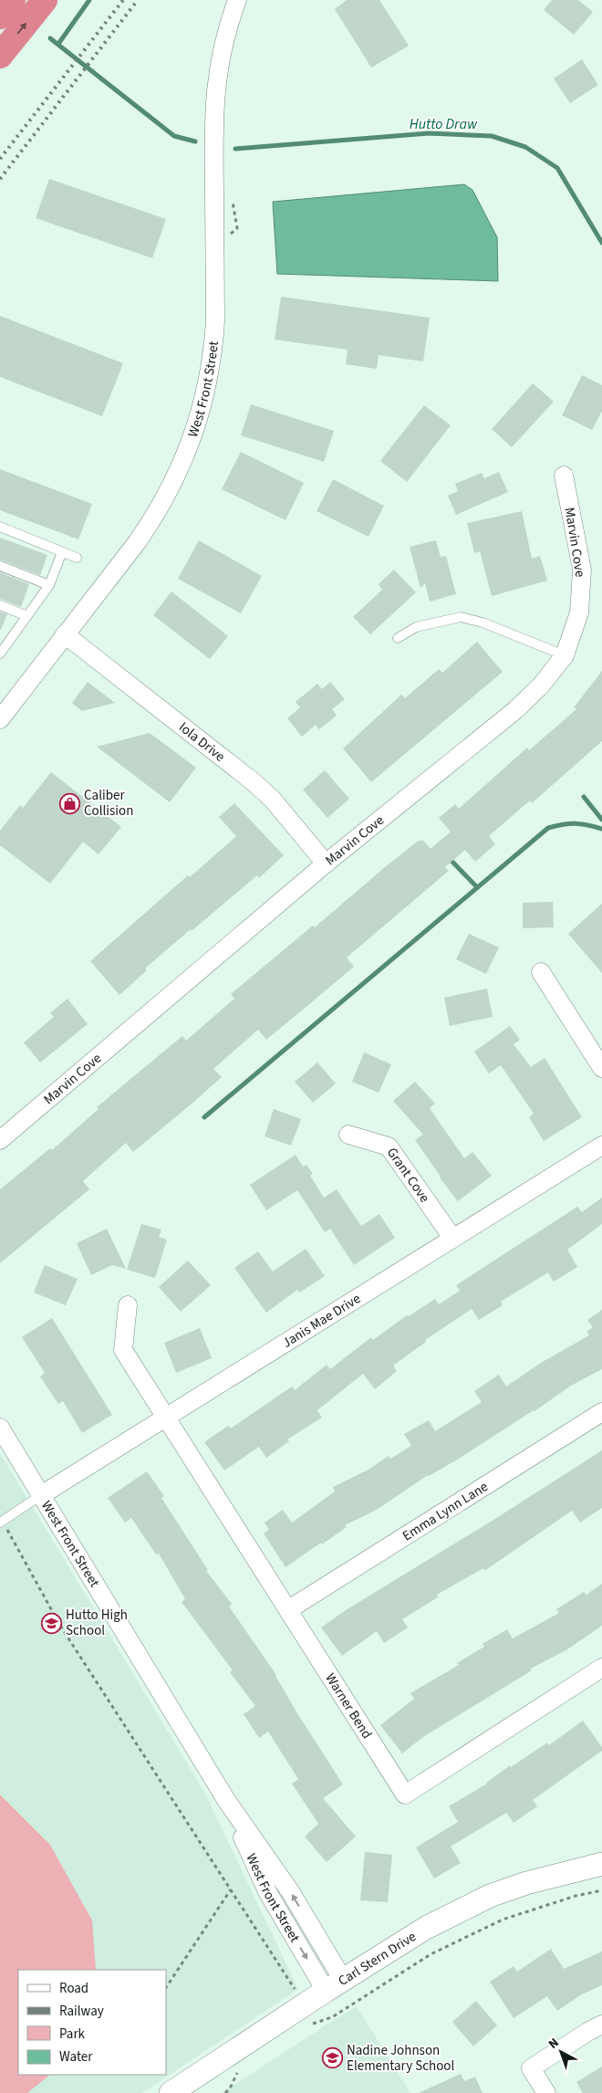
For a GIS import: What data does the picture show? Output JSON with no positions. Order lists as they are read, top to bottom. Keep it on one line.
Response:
{"streets":{"street":["West Front Street","Marvin Cove","Iola Drive","Grant Cove","Janis Mae Drive","Emma Lynn Lane","Warner Bend","Carl Stern Drive"]},"crossings":[["West Front Street","Iola Drive"],["West Front Street","Janis Mae Drive"],["West Front Street","Carl Stern Drive"],["Marvin Cove","Iola Drive"],["Grant Cove","Janis Mae Drive"],["Janis Mae Drive","Warner Bend"],["Emma Lynn Lane","Warner Bend"]],"water":["Hutto Draw"],"places":{"shop":["Caliber Collision"],"school or university":["Hutto High School","Nadine Johnson Elementary School"]},"legend":["Road","Railway","Park","Water"],"north":"top left"}
